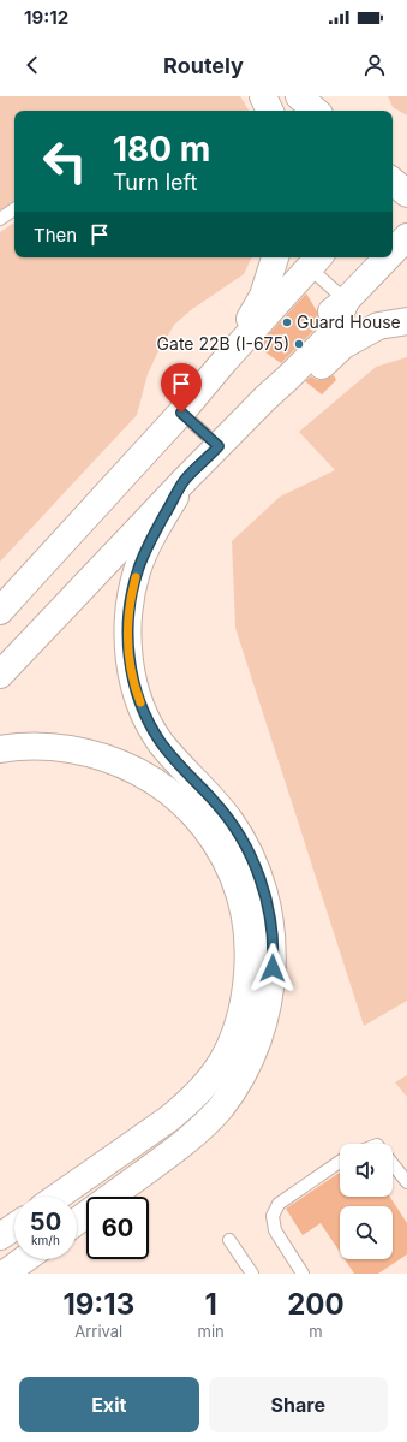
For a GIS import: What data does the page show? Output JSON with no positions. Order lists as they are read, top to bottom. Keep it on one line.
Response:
{"places":["Guard House","Gate 22B (I-675)"],"page":{"status":"19:12","header":"Routely","turn":["180 m","Turn left"],"then":"Then","speed":"50 km/h","limit":"60","eta":["19:13","Arrival","1","min","200","m"],"buttons":["Exit","Share"]}}
